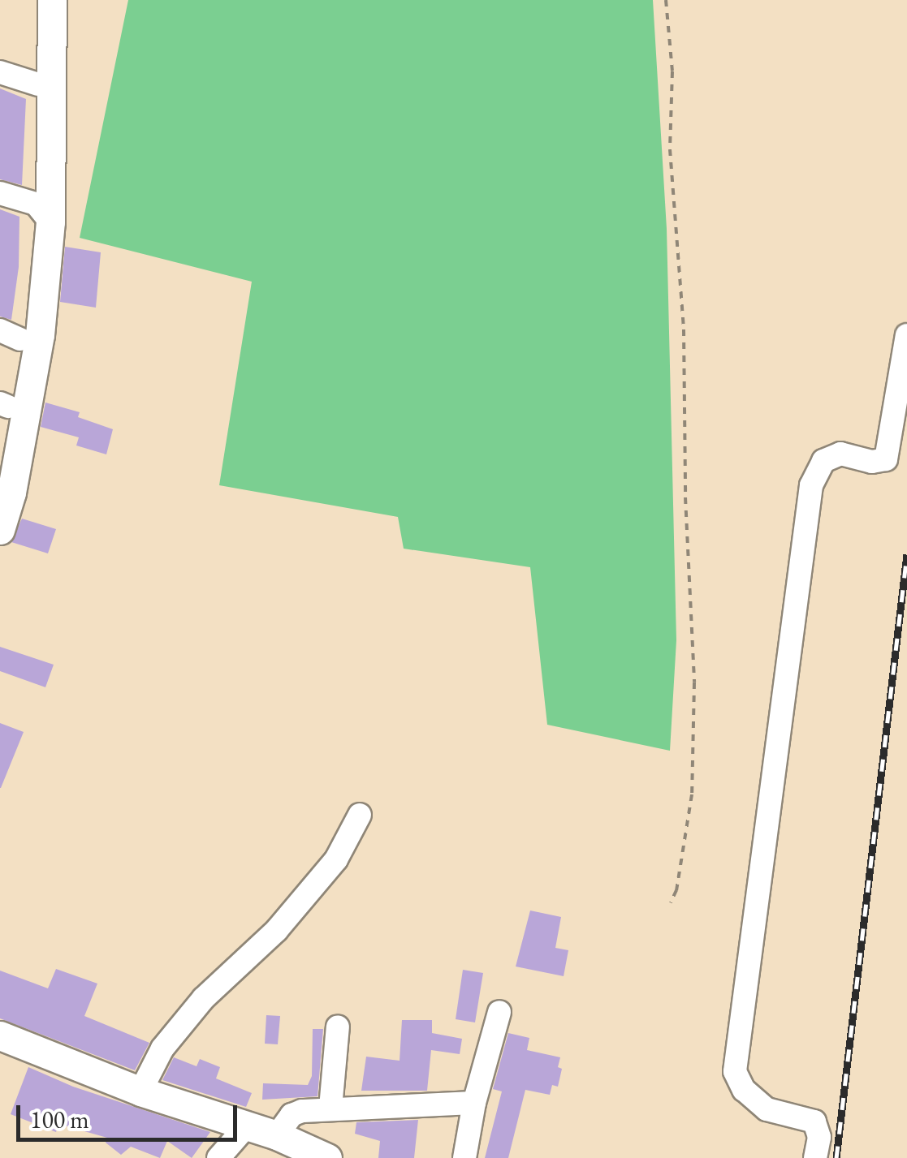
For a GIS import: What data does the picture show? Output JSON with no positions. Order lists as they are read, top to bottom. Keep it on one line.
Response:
{"scale_bar":"100 m"}
